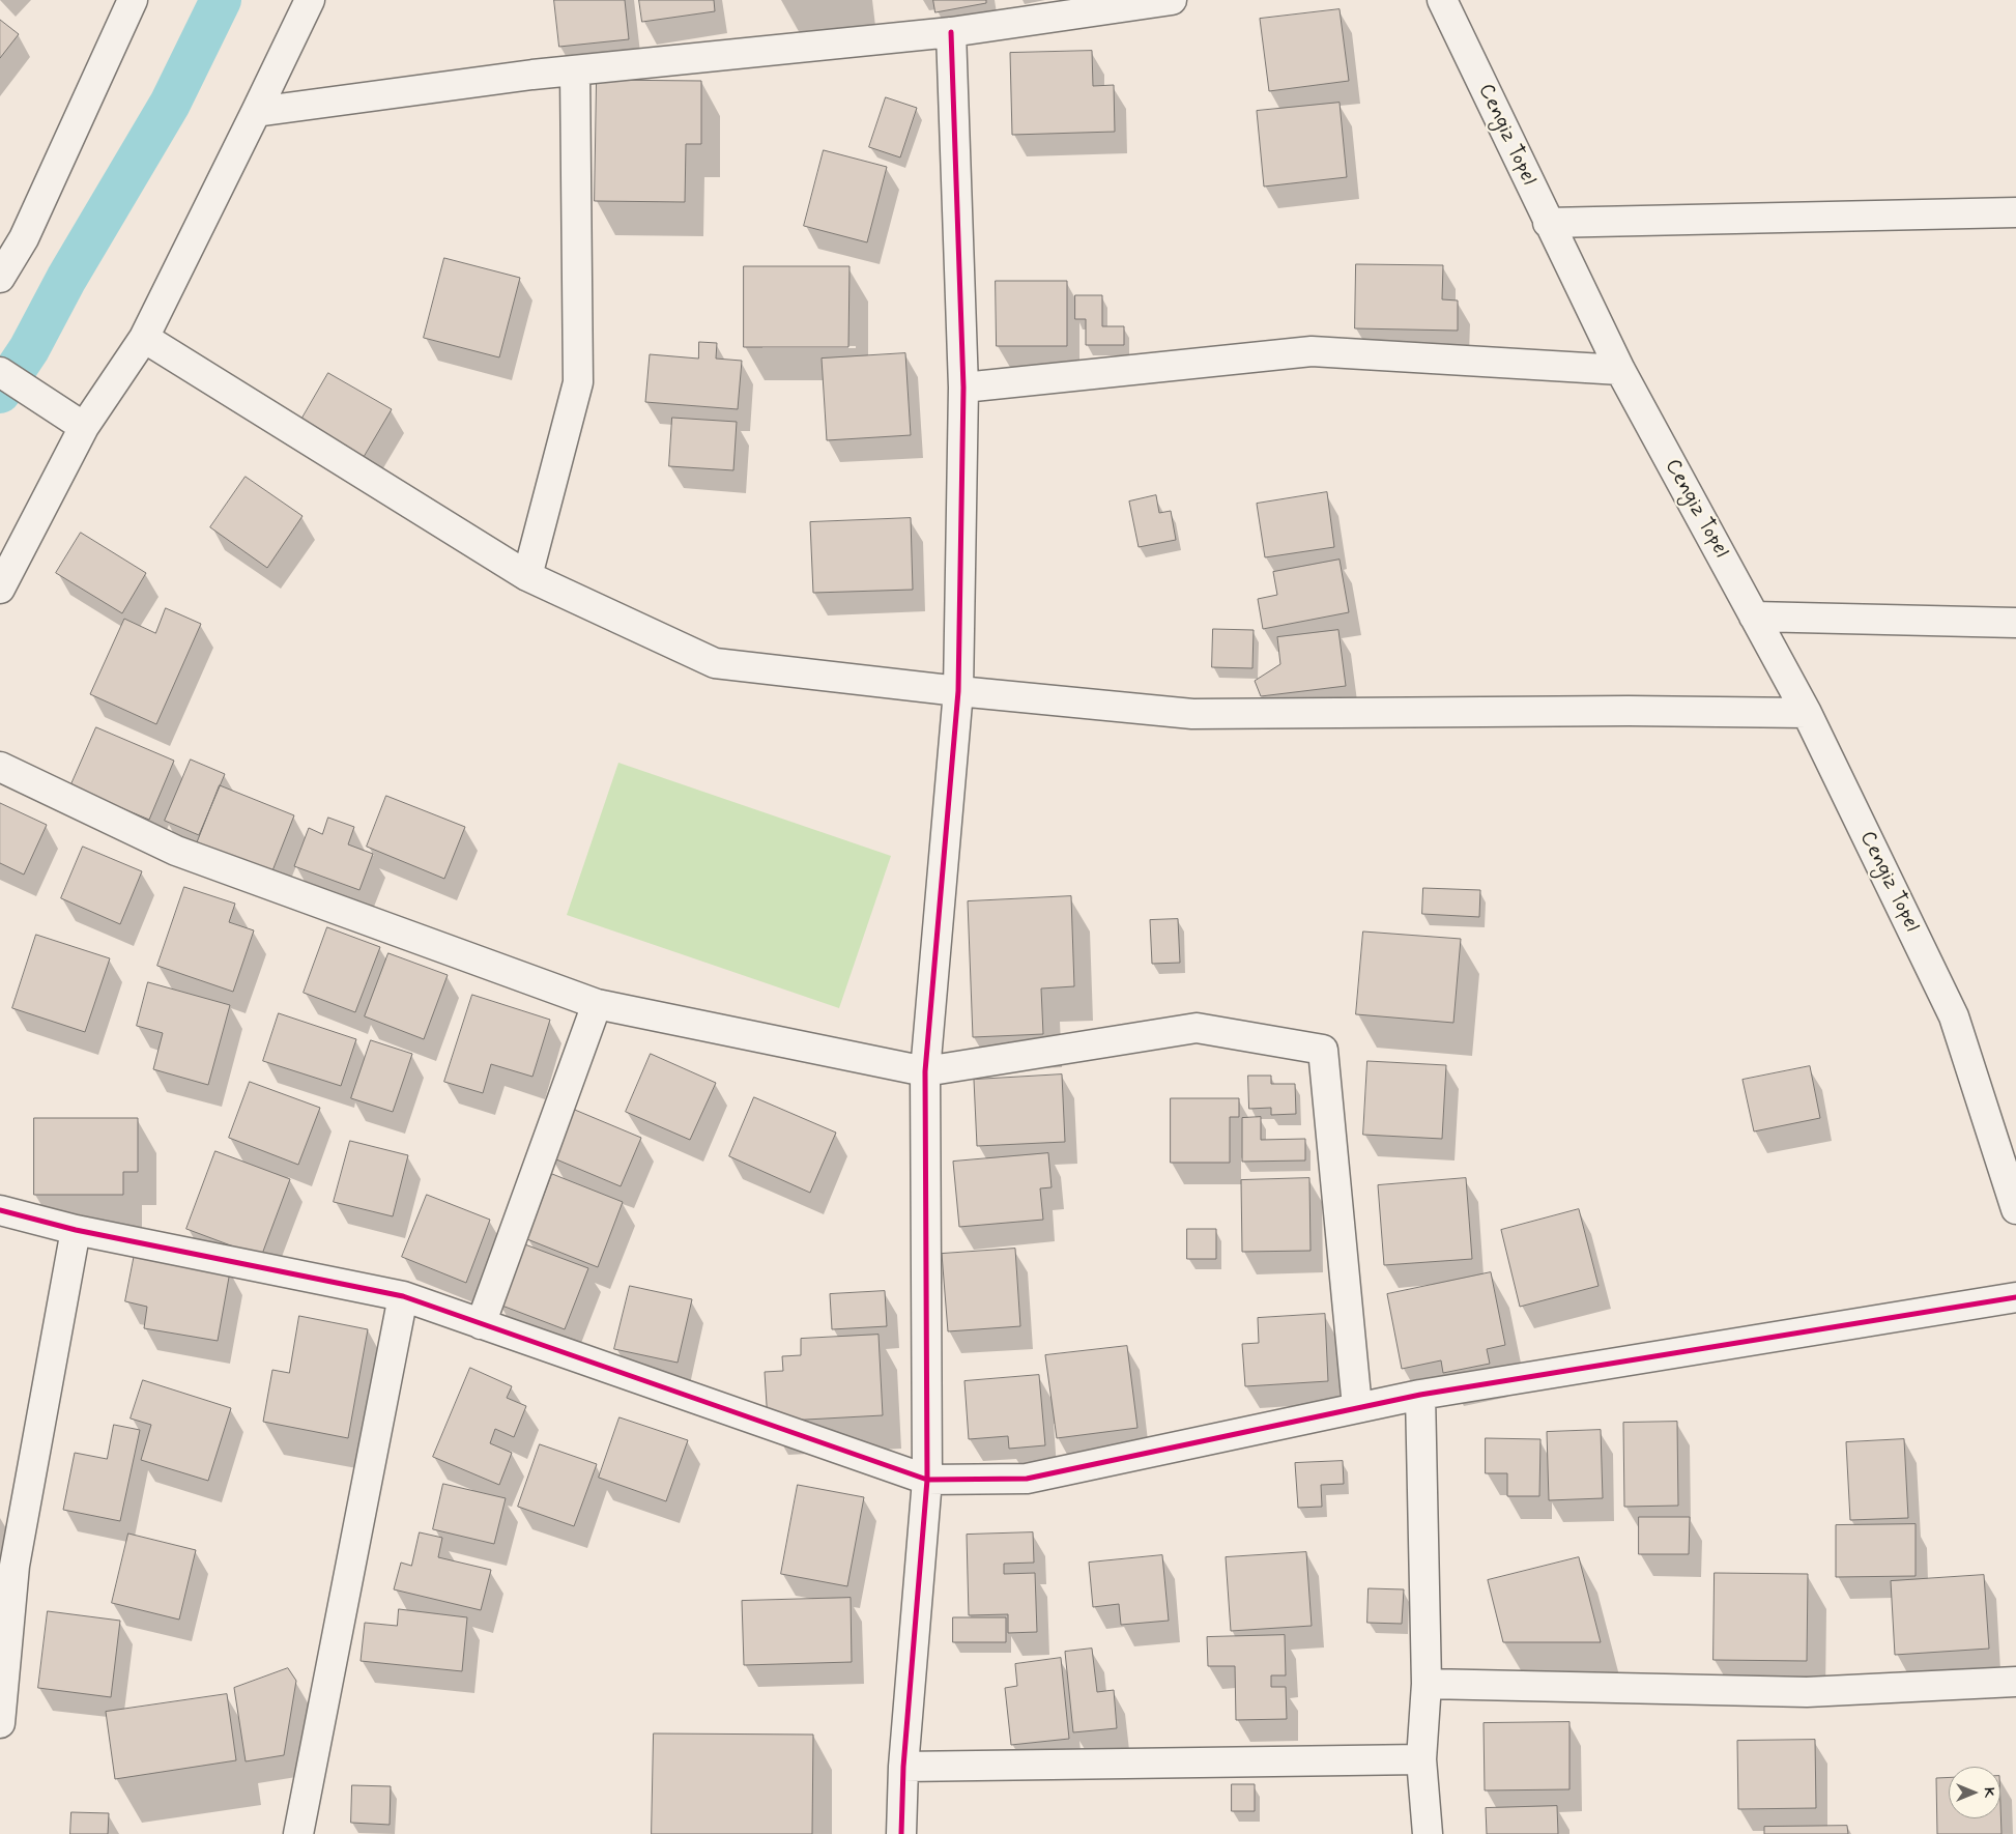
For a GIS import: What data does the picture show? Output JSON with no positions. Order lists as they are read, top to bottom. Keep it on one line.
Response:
{"streets":{"street":["Cengiz Topel"]},"north":"right"}
